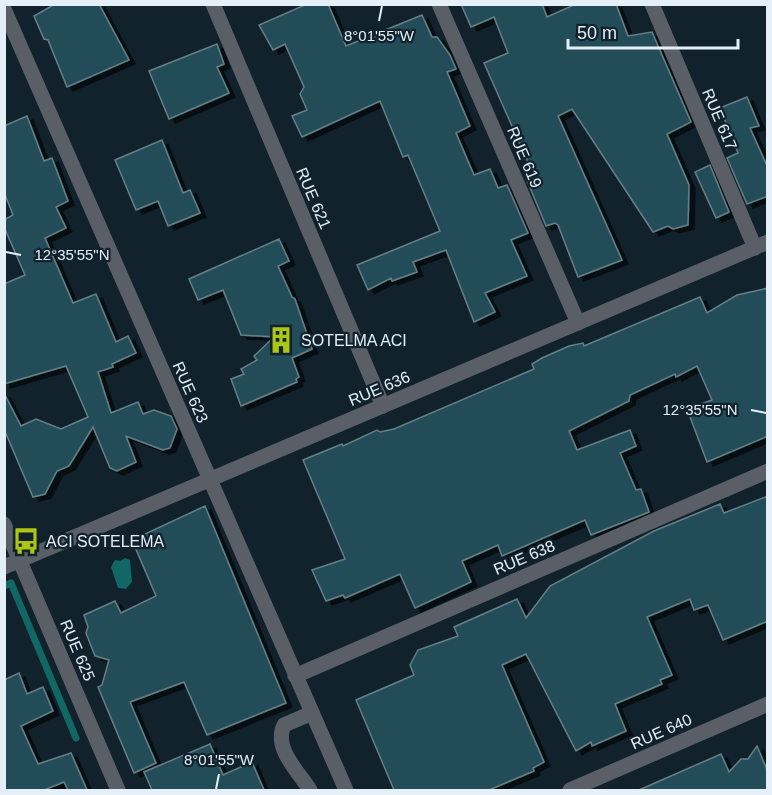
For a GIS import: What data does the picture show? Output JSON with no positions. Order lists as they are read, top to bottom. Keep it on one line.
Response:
{"streets":{"street":["RUE 617","RUE 619","RUE 621","RUE 636","RUE 623","RUE 638","RUE 625","RUE 640"]},"crossings":[["RUE 617","RUE 636"],["RUE 619","RUE 636"],["RUE 621","RUE 636"],["RUE 636","RUE 623"],["RUE 636","RUE 625"],["RUE 623","RUE 638"]],"places":{"building":["SOTELMA ACI"],"bus stop":["ACI SOTELEMA"]},"scale_bar":"50 m","coordinates":["8°01'55\"W","12°35'55\"N"]}
